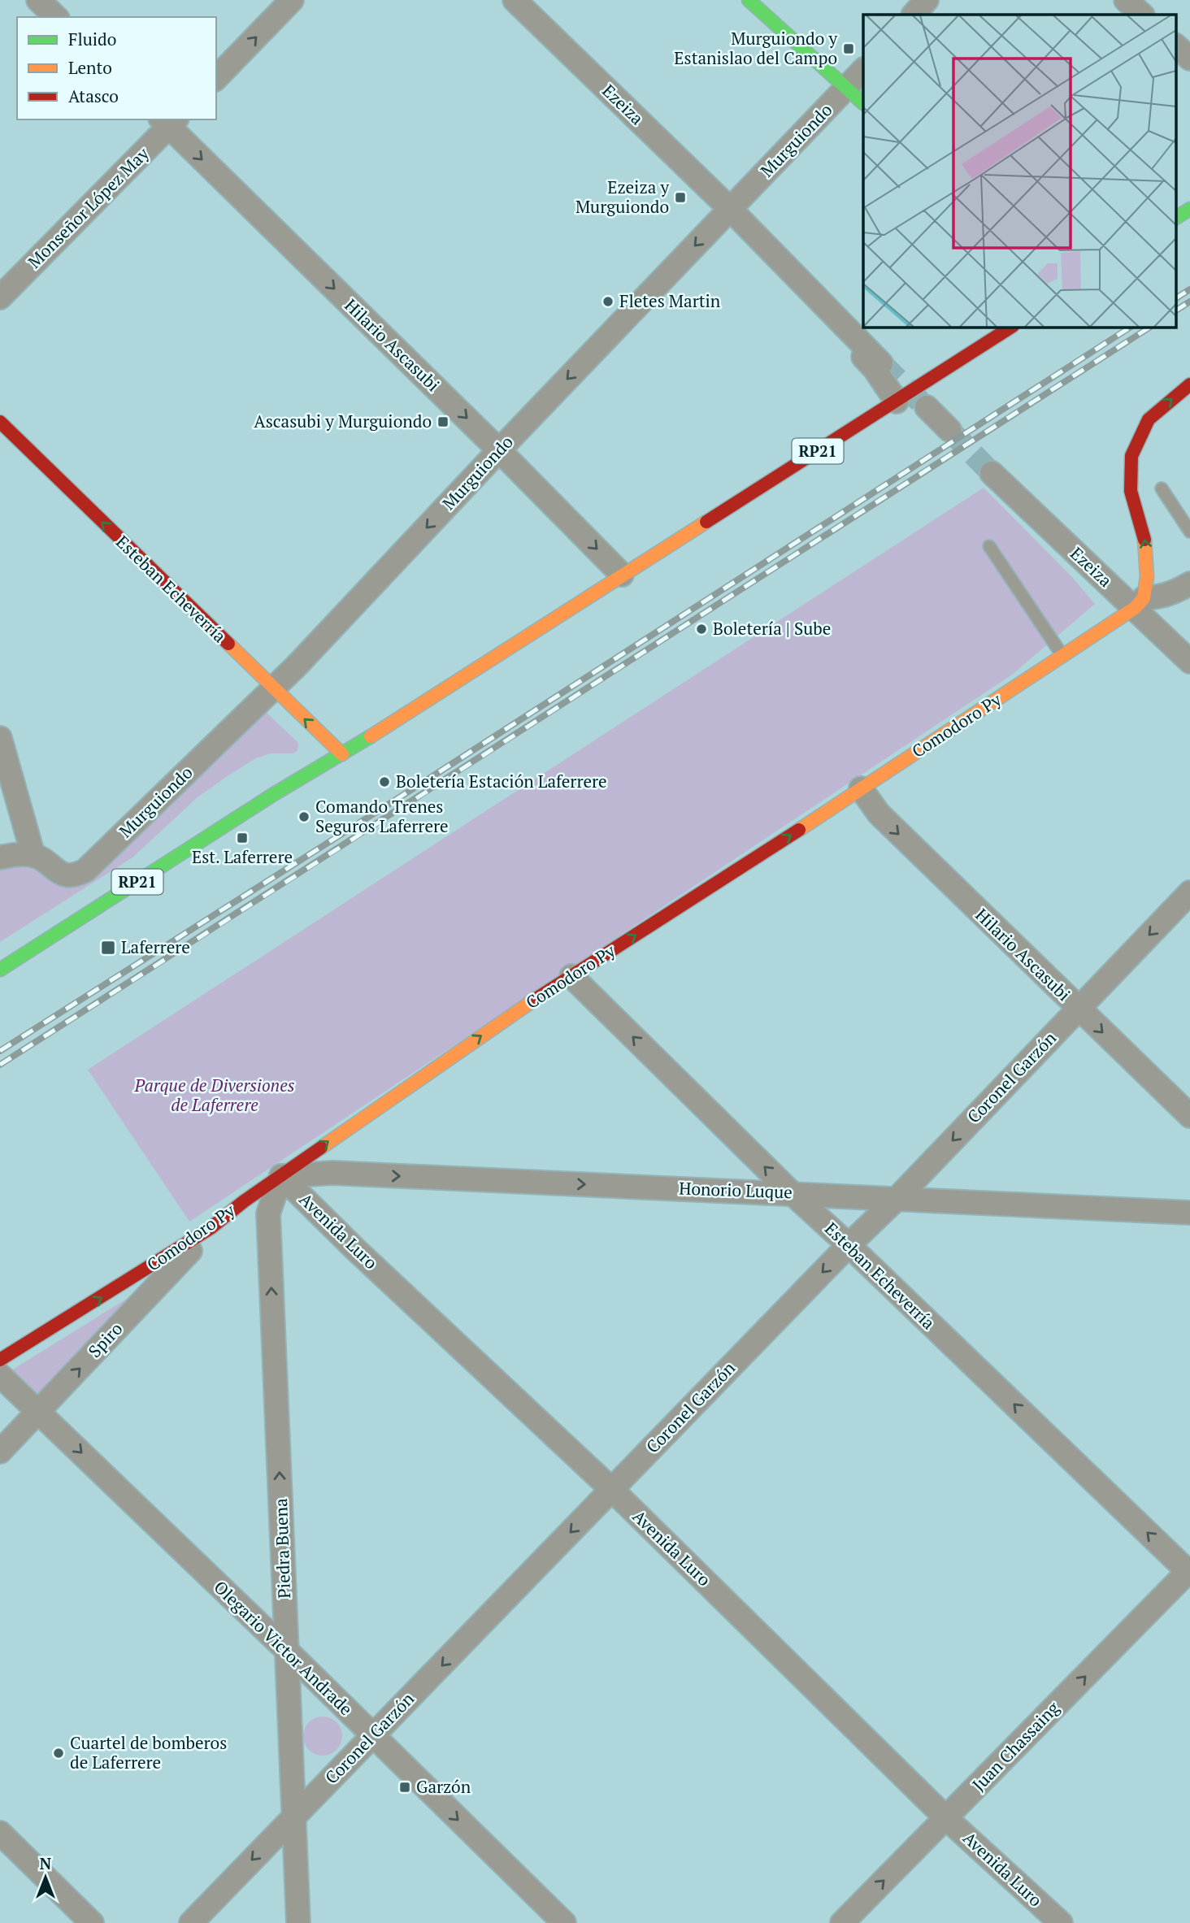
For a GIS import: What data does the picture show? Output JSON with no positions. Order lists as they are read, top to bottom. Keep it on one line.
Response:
{"streets":{"main road":["RP21","Esteban Echeverría","Comodoro Py"],"street":["Ezeiza","Murguiondo","Monseñor López May","Hilario Ascasubi","Coronel Garzón","Honorio Luque","Avenida Luro","Spiro","Piedra Buena","Olegario Victor Andrade","Juan Chassaing"]},"crossings":[["Ezeiza","Murguiondo"],["Ezeiza","RP21"],["Ezeiza","Comodoro Py"],["Murguiondo","Hilario Ascasubi"],["Murguiondo","Esteban Echeverría"],["Monseñor López May","Hilario Ascasubi"],["Hilario Ascasubi","RP21"],["Hilario Ascasubi","Comodoro Py"],["Hilario Ascasubi","Coronel Garzón"],["RP21","Esteban Echeverría"],["Esteban Echeverría","Comodoro Py"],["Esteban Echeverría","Coronel Garzón"],["Esteban Echeverría","Honorio Luque"],["Esteban Echeverría","Juan Chassaing"],["Comodoro Py","Honorio Luque"],["Comodoro Py","Avenida Luro"],["Comodoro Py","Spiro"],["Comodoro Py","Piedra Buena"],["Coronel Garzón","Honorio Luque"],["Coronel Garzón","Avenida Luro"],["Coronel Garzón","Piedra Buena"],["Coronel Garzón","Olegario Victor Andrade"],["Honorio Luque","Avenida Luro"],["Honorio Luque","Piedra Buena"],["Avenida Luro","Piedra Buena"],["Avenida Luro","Juan Chassaing"],["Spiro","Olegario Victor Andrade"],["Piedra Buena","Olegario Victor Andrade"]],"one_way":["Murguiondo","Hilario Ascasubi","Esteban Echeverría","Comodoro Py","Coronel Garzón","Honorio Luque","Spiro","Piedra Buena","Olegario Victor Andrade","Juan Chassaing"],"parks":["Parque de Diversiones de Laferrere"],"places":{"transit":["Murguiondo y Estanislao del Campo","Ezeiza y Murguiondo","Ascasubi y Murguiondo","Est. Laferrere","Laferrere","Garzón"],"other":["Fletes Martin","Boletería | Sube","Boletería Estación Laferrere","Comando Trenes Seguros Laferrere","Cuartel de bomberos de Laferrere"]},"legend":["Fluido","Lento","Atasco"],"north":"top"}
